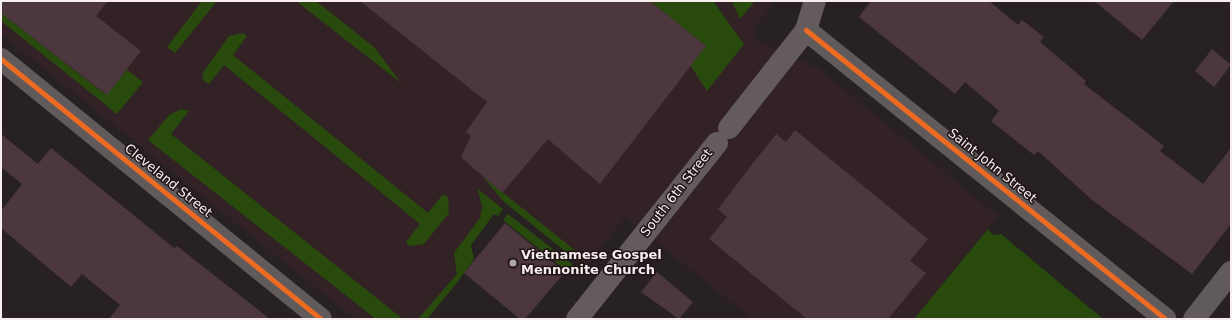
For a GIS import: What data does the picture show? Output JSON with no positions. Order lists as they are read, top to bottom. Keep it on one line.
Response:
{"streets":{"main road":["South 6th Street"],"street":["Saint John Street","Cleveland Street"]},"crossings":[["Saint John Street","South 6th Street"]],"places":["Vietnamese Gospel Mennonite Church"]}
